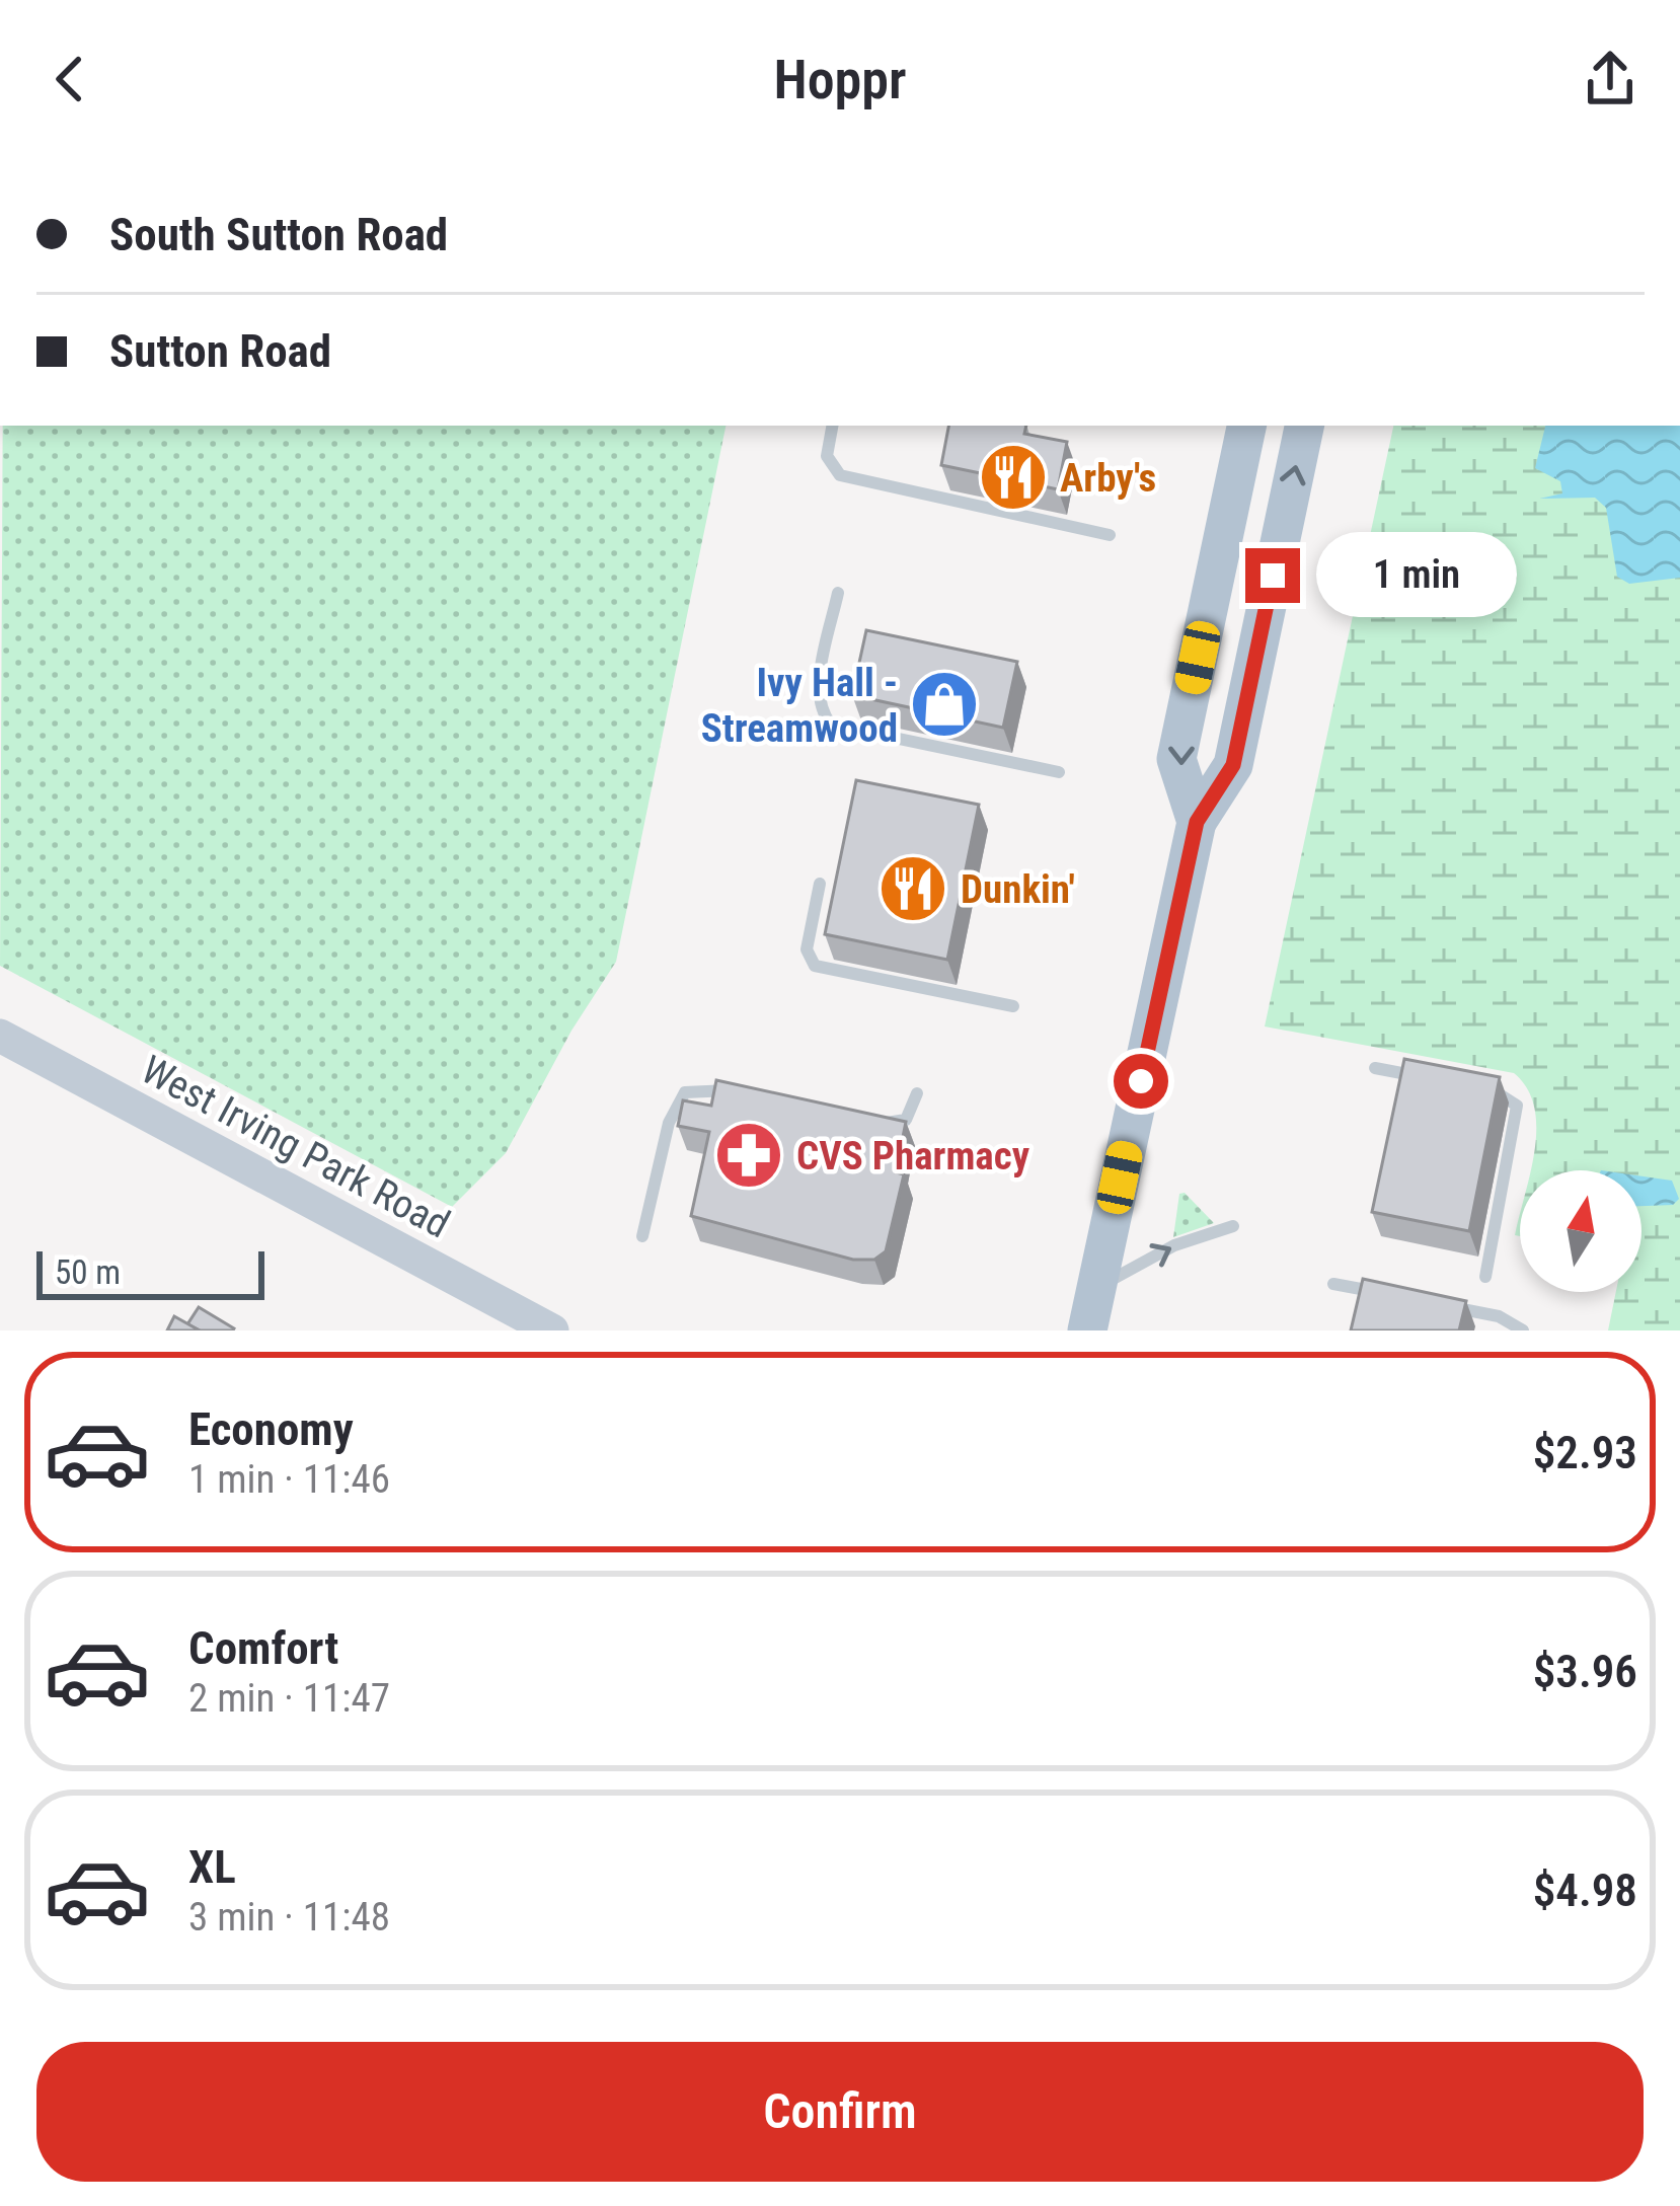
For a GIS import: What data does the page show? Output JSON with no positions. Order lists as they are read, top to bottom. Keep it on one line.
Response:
{"streets":{"main road":["West Irving Park Road"]},"places":{"restaurant":["Arby's","Dunkin'"],"shop":["Ivy Hall - Streamwood"],"pharmacy":["CVS Pharmacy"]},"scale_bar":"50 m","north":"top","page":{"header":"Hoppr","banner":["South Sutton Road","Sutton Road"],"bubble":"1 min","scale":"50 m","list":[{"name":"Economy","note":"1 min · 11:46","value":"$2.93"},{"name":"Comfort","note":"2 min · 11:47","value":"$3.96"},{"name":"XL","note":"3 min · 11:48","value":"$4.98"}],"buttons":"Confirm"}}
